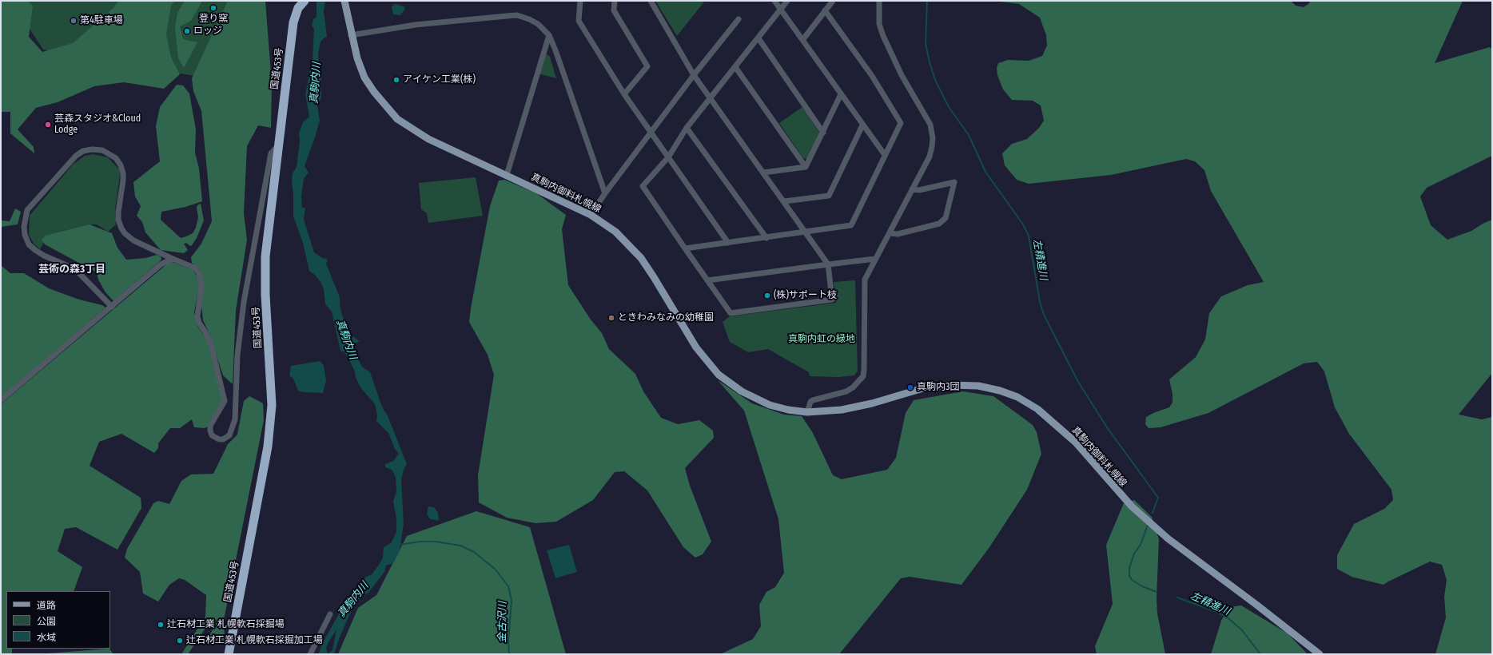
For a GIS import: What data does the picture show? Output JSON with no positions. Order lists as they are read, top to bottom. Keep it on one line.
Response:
{"streets":{"highway":["国道453号"],"main road":["真駒内御料札幌線"]},"districts":["芸術の森3丁目"],"water":["真駒内川","左精進川","金古沢川"],"parks":["真駒内虹の緑地"],"places":["登り窯","第4駐車場","ロッジ","アイケン工業(株)","芸森スタジオ&Cloud Lodge","(株)サポート枝","ときわみなみの幼稚園","真駒内3団","辻石材工業 札幌軟石採掘場","辻石材工業 札幌軟石採掘加工場"],"legend":["道路","公園","水域"]}
